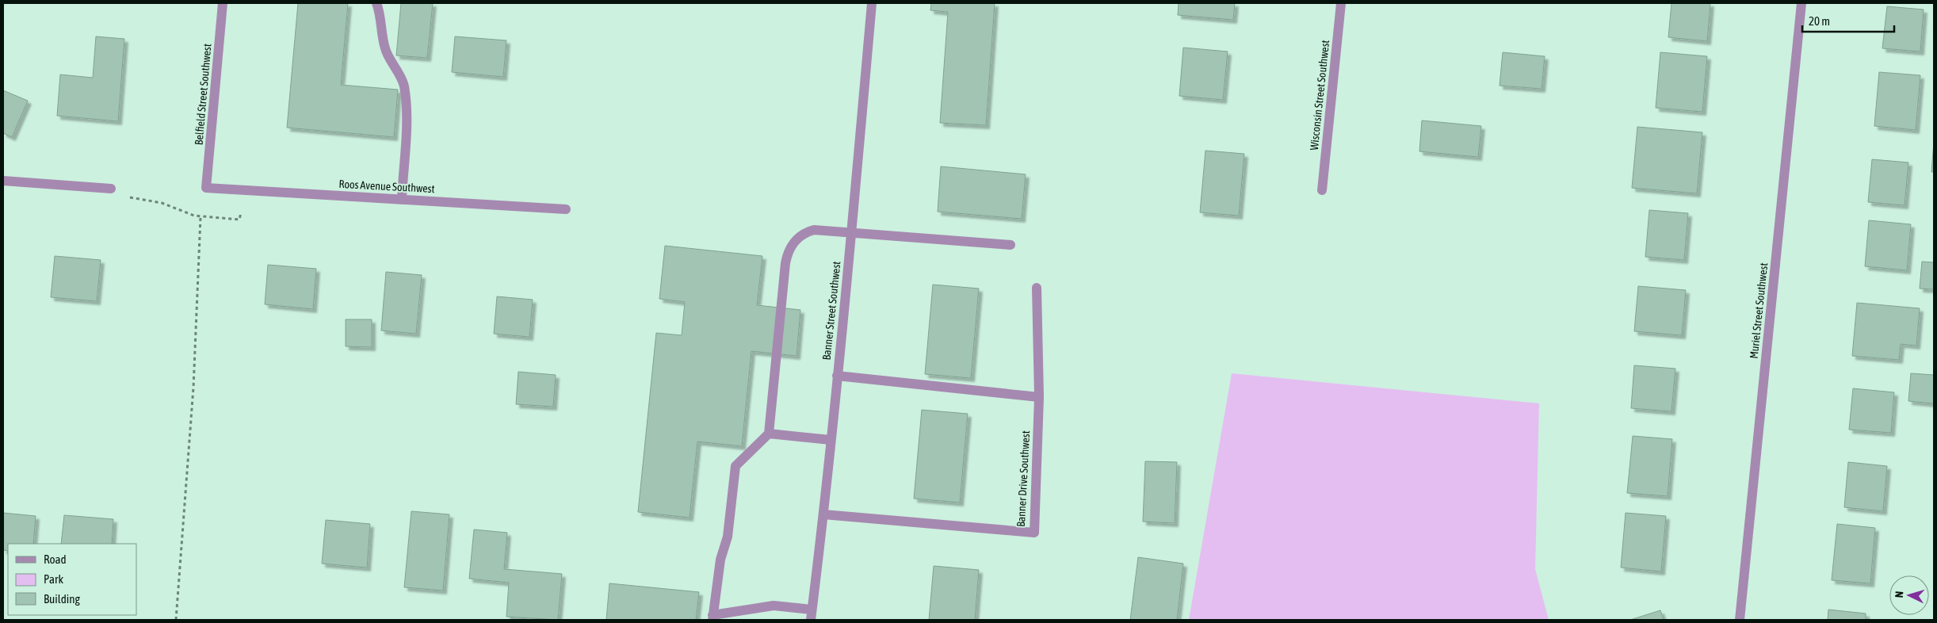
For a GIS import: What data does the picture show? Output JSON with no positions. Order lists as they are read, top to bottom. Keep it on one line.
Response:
{"streets":{"street":["Belfield Street Southwest","Wisconsin Street Southwest","Roos Avenue Southwest","Banner Street Southwest","Muriel Street Southwest","Banner Drive Southwest"]},"crossings":[["Belfield Street Southwest","Roos Avenue Southwest"],["Banner Street Southwest","Banner Drive Southwest"]],"legend":["Road","Park","Building"],"scale_bar":"20 m","north":"left"}
